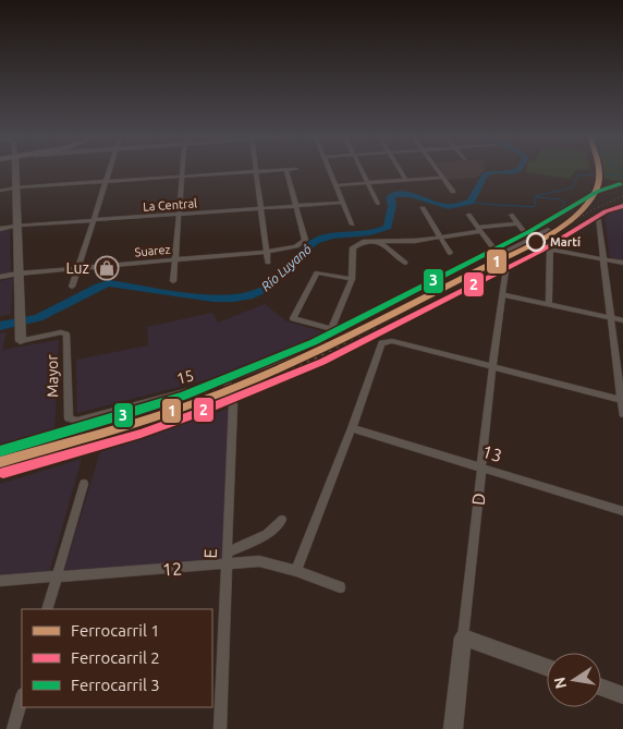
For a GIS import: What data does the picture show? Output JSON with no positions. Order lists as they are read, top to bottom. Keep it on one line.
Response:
{"streets":{"street":["La Central","Suarez","Mayor","15","13","D","E","12"]},"crossings":[["La Central","Suarez"],["La Central","Mayor"],["Suarez","Mayor"],["Mayor","15"],["15","E"],["13","D"],["E","12"]],"water":["Río Luyanó"],"places":{"other":["Martí"],"shop":["Luz"]},"lines":["rail line 1","rail line 3","rail line 2"],"legend":["Ferrocarril 1","Ferrocarril 2","Ferrocarril 3"],"north":"left"}
